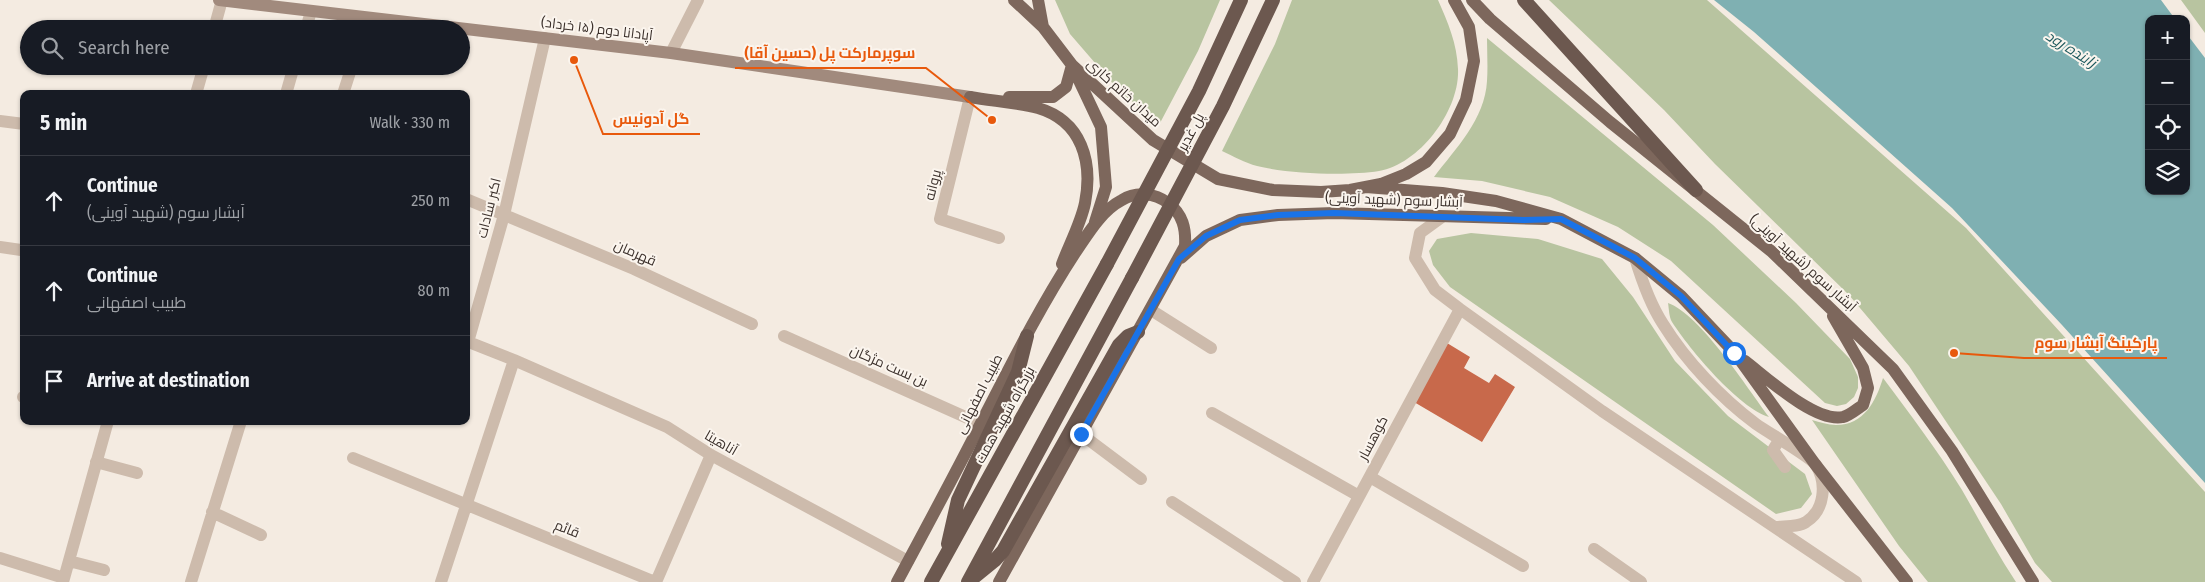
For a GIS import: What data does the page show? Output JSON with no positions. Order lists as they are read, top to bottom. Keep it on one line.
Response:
{"streets":{"highway":["پل غدیر","بزرگراه شهید همت"],"main road":["آپادانا دوم (۱۵ خرداد)","میدان خاتم کاری","آبشار سوم (شهید آوینی)","طبیب اصفهانی"],"street":["پروانه","اکبر سادات","قهرمان","بن بست مژگان","کوهسار","آناهیتا","قائم"]},"crossings":[["آپادانا دوم (۱۵ خرداد)","پروانه"],["آپادانا دوم (۱۵ خرداد)","اکبر سادات"],["میدان خاتم کاری","آبشار سوم (شهید آوینی)"],["پل غدیر","بزرگراه شهید همت"],["اکبر سادات","قهرمان"],["اکبر سادات","آناهیتا"],["بن بست مژگان","طبیب اصفهانی"],["طبیب اصفهانی","آناهیتا"]],"water":["زاینده رود"],"places":["گل آدونیس","سوپرمارکت پل (حسین آقا)","پارکینگ آبشار سوم"],"page":{"map_buttons":["+","−"],"search":"Search here","heading":["5 min","Walk · 330 m"],"list":[["Continue","آبشار سوم (شهید آوینی)","250 m"],["Continue","طبیب اصفهانی","80 m"],"Arrive at destination"]}}
